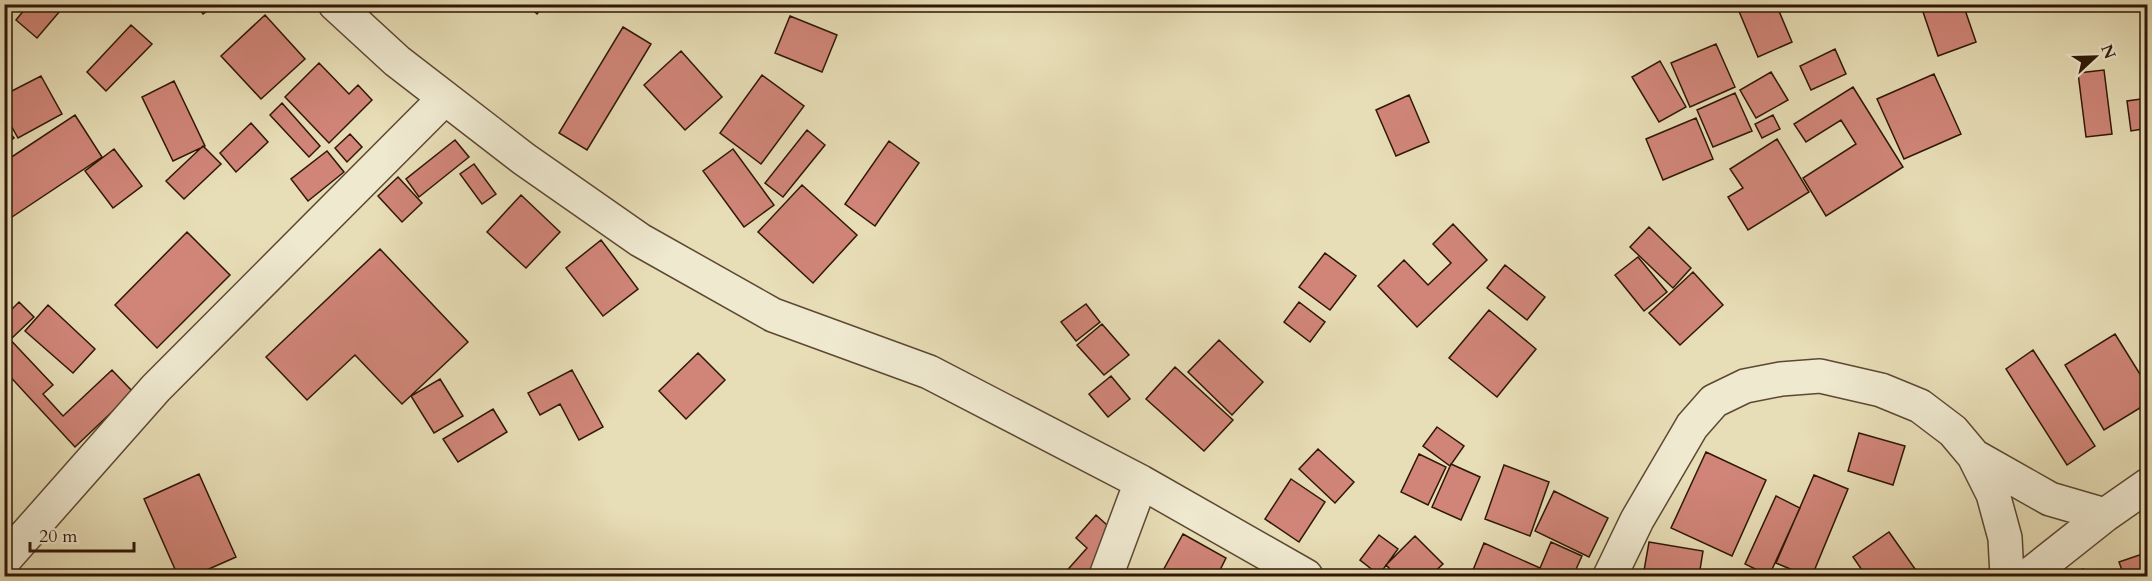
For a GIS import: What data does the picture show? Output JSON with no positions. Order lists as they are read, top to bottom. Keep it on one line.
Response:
{"scale_bar":"20 m","north":"right"}
